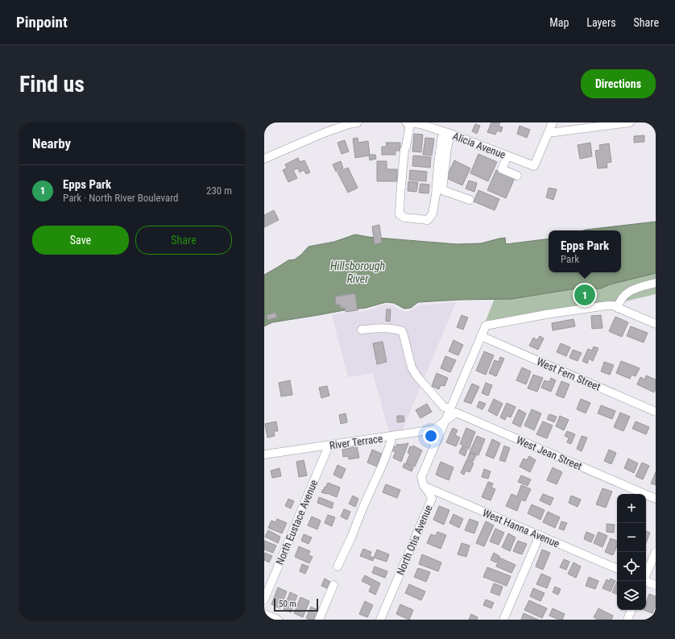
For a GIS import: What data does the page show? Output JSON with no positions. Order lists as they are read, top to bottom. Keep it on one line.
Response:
{"streets":{"street":["Alicia Avenue","West Fern Street","River Terrace","West Jean Street","North Eustace Avenue","West Hanna Avenue","North Otis Avenue"]},"crossings":[["River Terrace","West Jean Street"],["River Terrace","North Eustace Avenue"],["West Hanna Avenue","North Otis Avenue"]],"water":["Hillsborough River"],"scale_bar":"50 m","page":{"header":"Pinpoint","nav":["Map","Layers","Share"],"buttons":["Directions",["Save","Share"]],"title":"Find us","heading":"Nearby","list":[{"mark":"1","name":"Epps Park","note":"Park · North River Boulevard","value":"230 m"}],"popup":["Epps Park","Park"],"pins":"1","map_buttons":["+","−"],"scale":"50 m"}}
